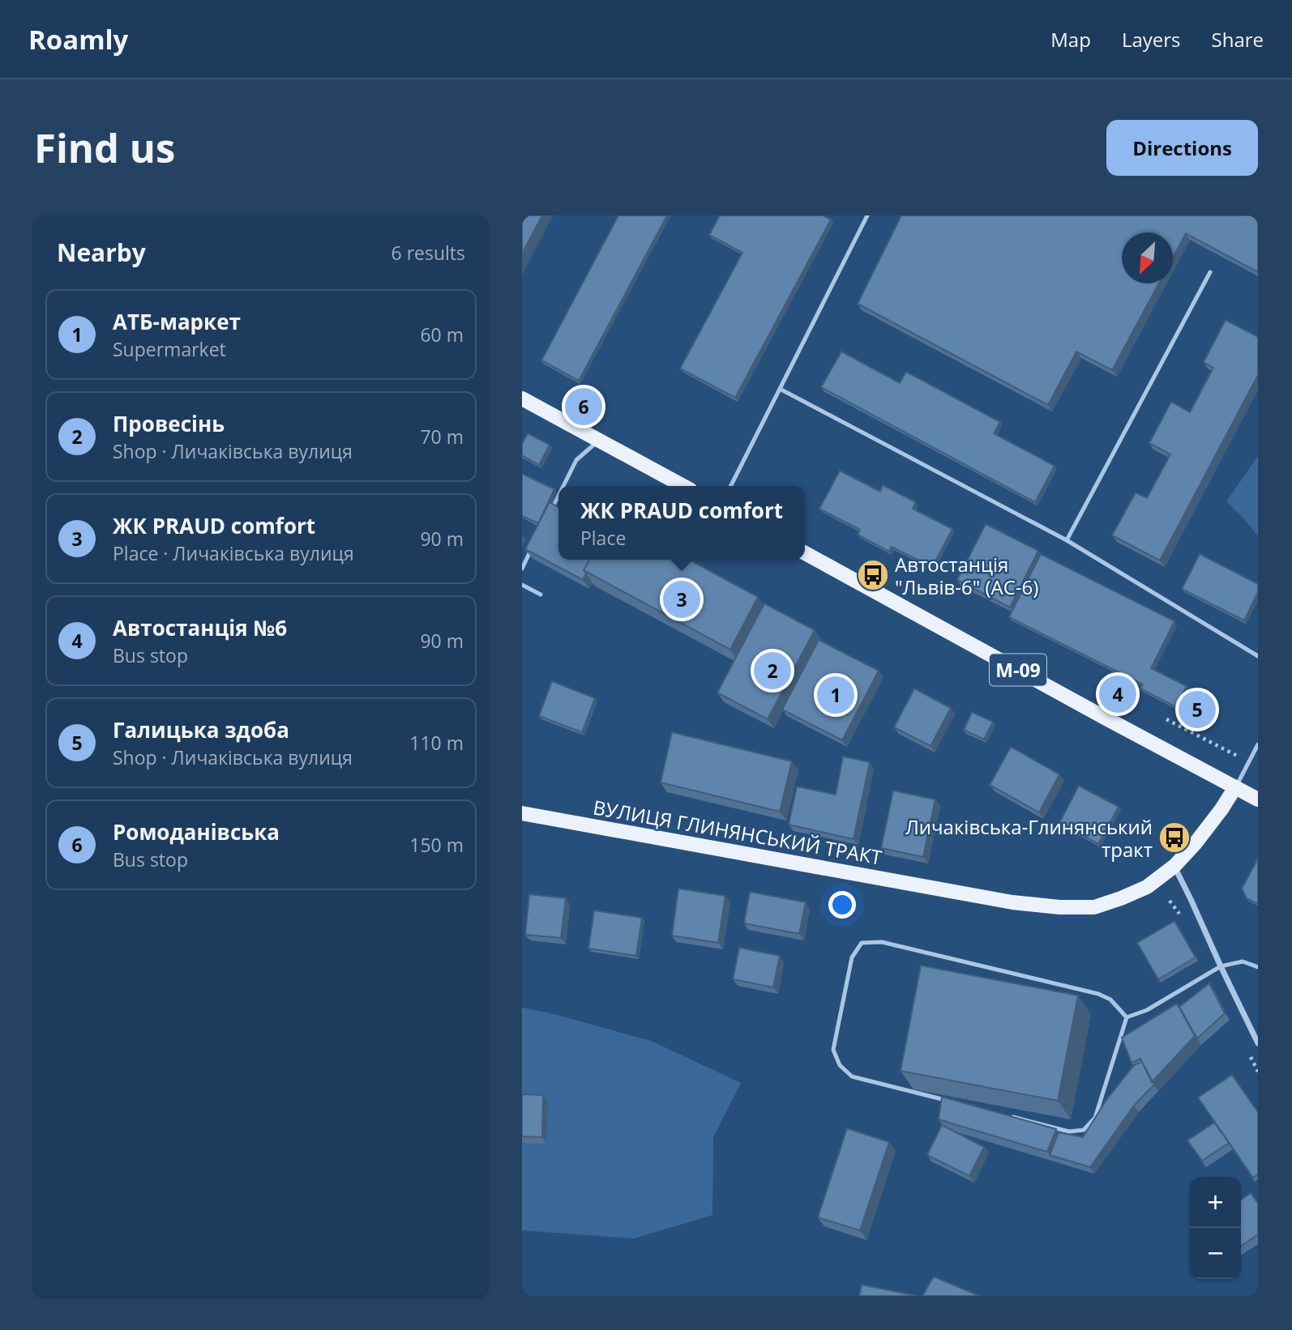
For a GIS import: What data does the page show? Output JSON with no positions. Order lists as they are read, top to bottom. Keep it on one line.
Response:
{"streets":{"main road":["М-09","ВУЛИЦЯ ГЛИНЯНСЬКИЙ ТРАКТ"]},"crossings":[["М-09","ВУЛИЦЯ ГЛИНЯНСЬКИЙ ТРАКТ"]],"places":{"bus stop":["Автостанція \"Львів-6\" (АС-6)","Личаківська-Глинянський тракт"]},"north":"bottom left","page":{"header":"Roamly","nav":["Map","Layers","Share"],"buttons":"Directions","title":"Find us","heading":["Nearby","6 results"],"list":[{"mark":"1","name":"АТБ-маркет","note":"Supermarket","value":"60 m"},{"mark":"2","name":"Провесінь","note":"Shop · Личаківська вулиця","value":"70 m"},{"mark":"3","name":"ЖК PRAUD comfort","note":"Place · Личаківська вулиця","value":"90 m"},{"mark":"4","name":"Автостанція №6","note":"Bus stop","value":"90 m"},{"mark":"5","name":"Галицька здоба","note":"Shop · Личаківська вулиця","value":"110 m"},{"mark":"6","name":"Ромоданівська","note":"Bus stop","value":"150 m"}],"pins":["6","3","2","4","1","5"],"popup":["ЖК PRAUD comfort","Place"],"map_buttons":["+","−"]}}
